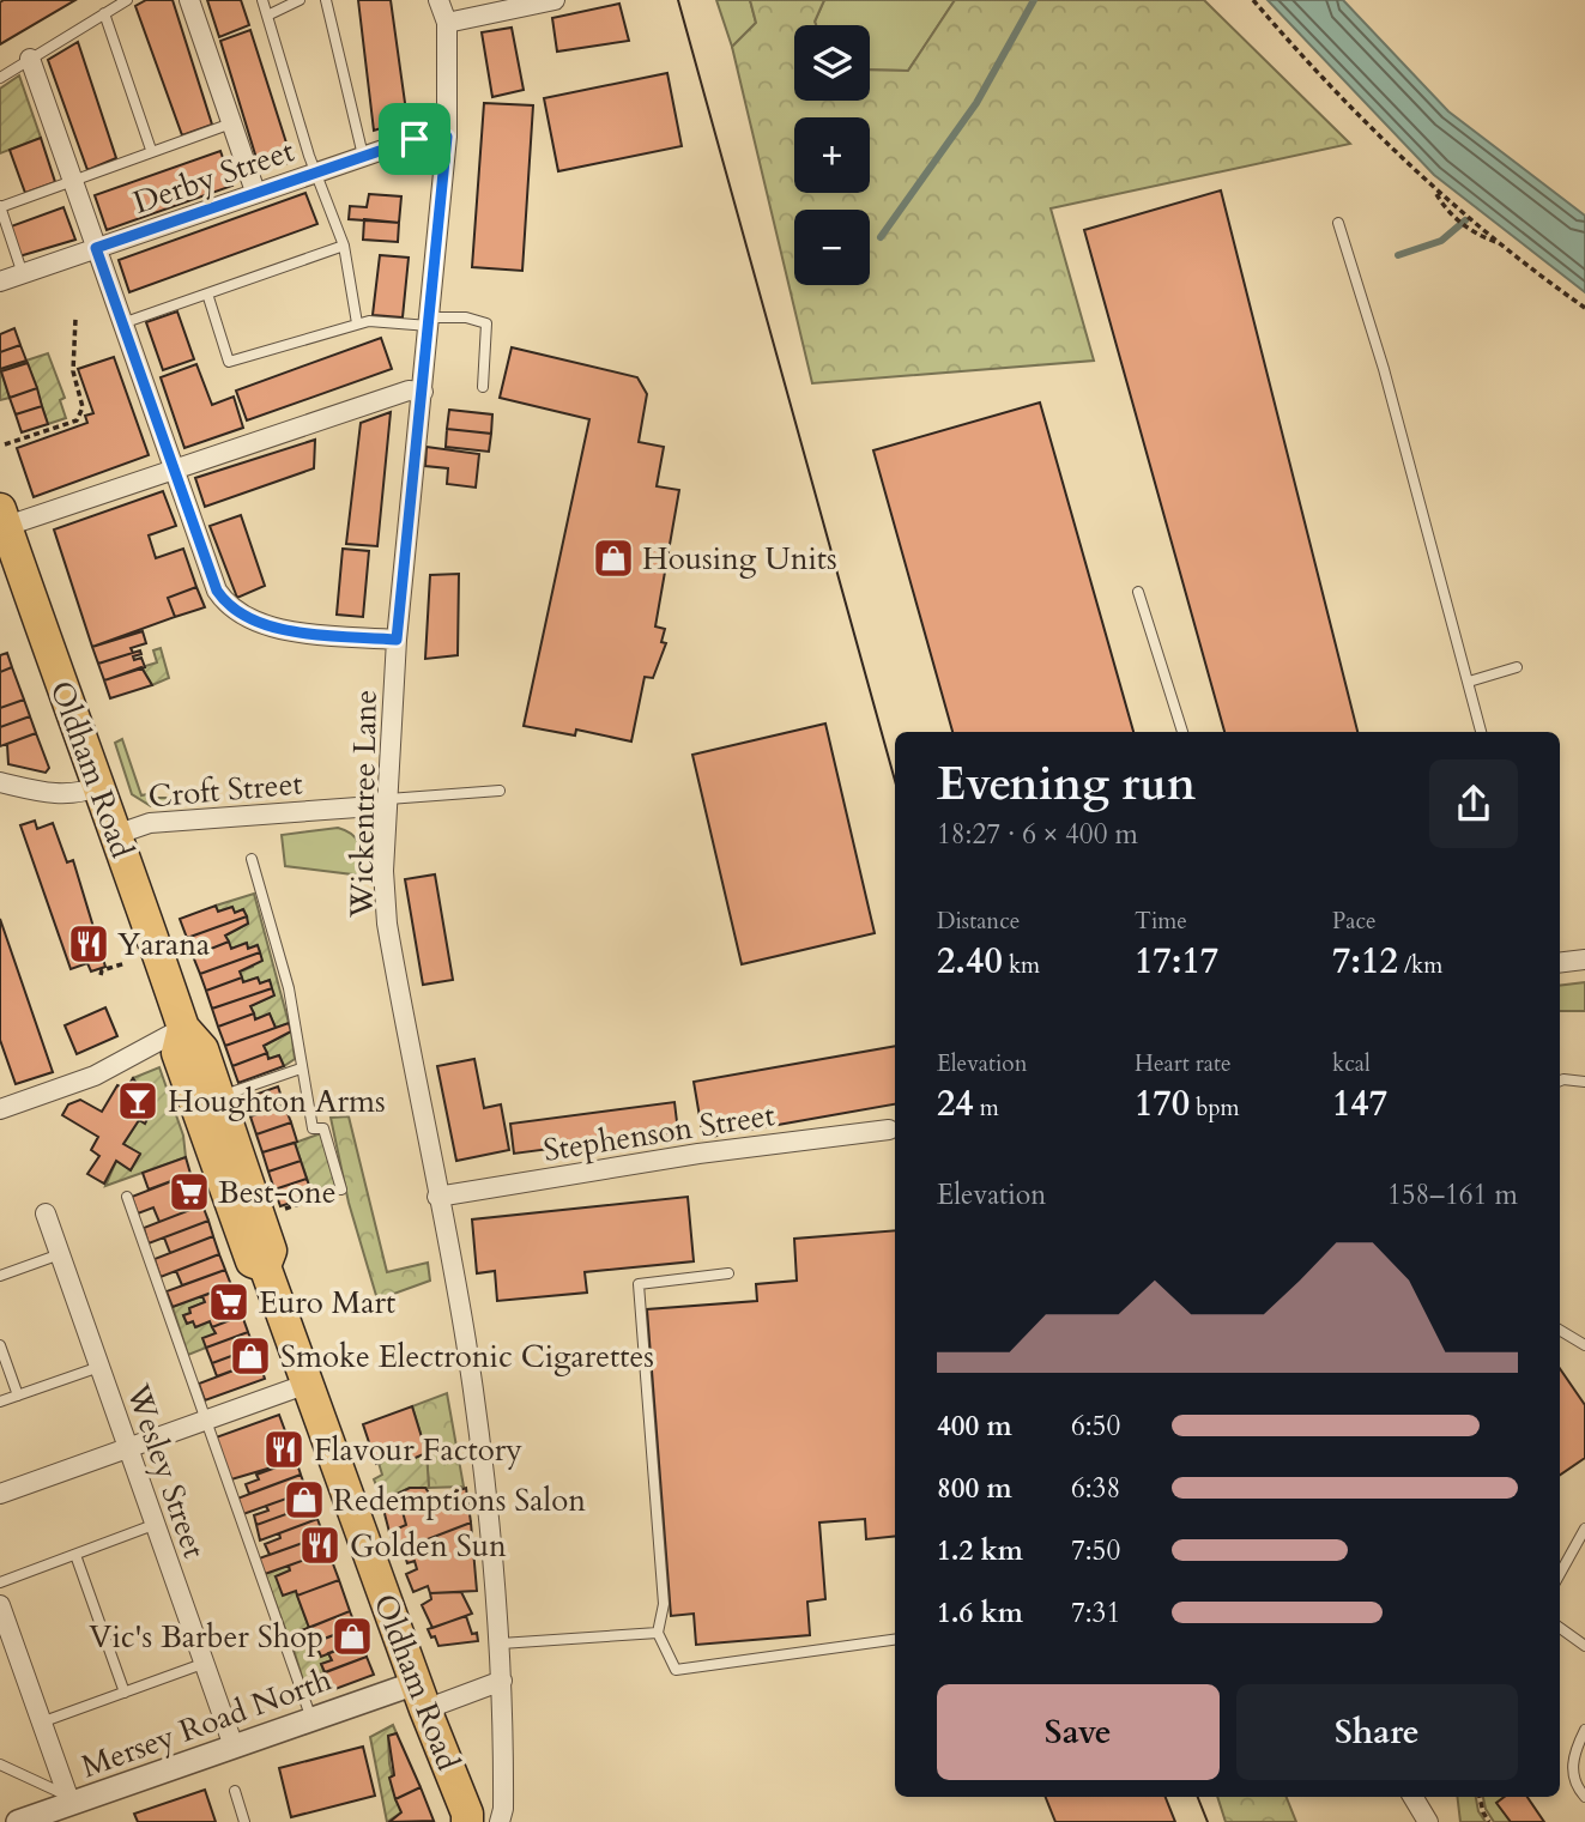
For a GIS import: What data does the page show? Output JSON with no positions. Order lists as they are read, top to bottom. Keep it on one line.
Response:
{"streets":{"highway":["Oldham Road"],"street":["Derby Street","Croft Street","Wickentree Lane","Stephenson Street","Wesley Street","Mersey Road North"]},"crossings":[["Derby Street","Wickentree Lane"],["Oldham Road","Croft Street"],["Oldham Road","Mersey Road North"],["Croft Street","Wickentree Lane"],["Wickentree Lane","Stephenson Street"],["Wesley Street","Mersey Road North"]],"places":{"shop":["Housing Units","Smoke Electronic Cigarettes","Redemptions Salon","Vic's Barber Shop"],"restaurant":["Yarana","Flavour Factory","Golden Sun"],"bar":["Houghton Arms"],"supermarket":["Best-one","Euro Mart"]},"page":{"map_buttons":["+","−"],"heading":["Evening run","18:27 · 6 × 400 m"],"stats":[["Distance","2.40 km"],["Time","17:17"],["Pace","7:12 /km"],["Elevation","24 m"],["Heart rate","170 bpm"],["kcal","147"]],"chart":["Elevation","158–161 m"],"list":[{"name":"400 m","note":"6:50"},{"name":"800 m","note":"6:38"},{"name":"1.2 km","note":"7:50"},{"name":"1.6 km","note":"7:31"}],"buttons":["Save","Share"]}}
